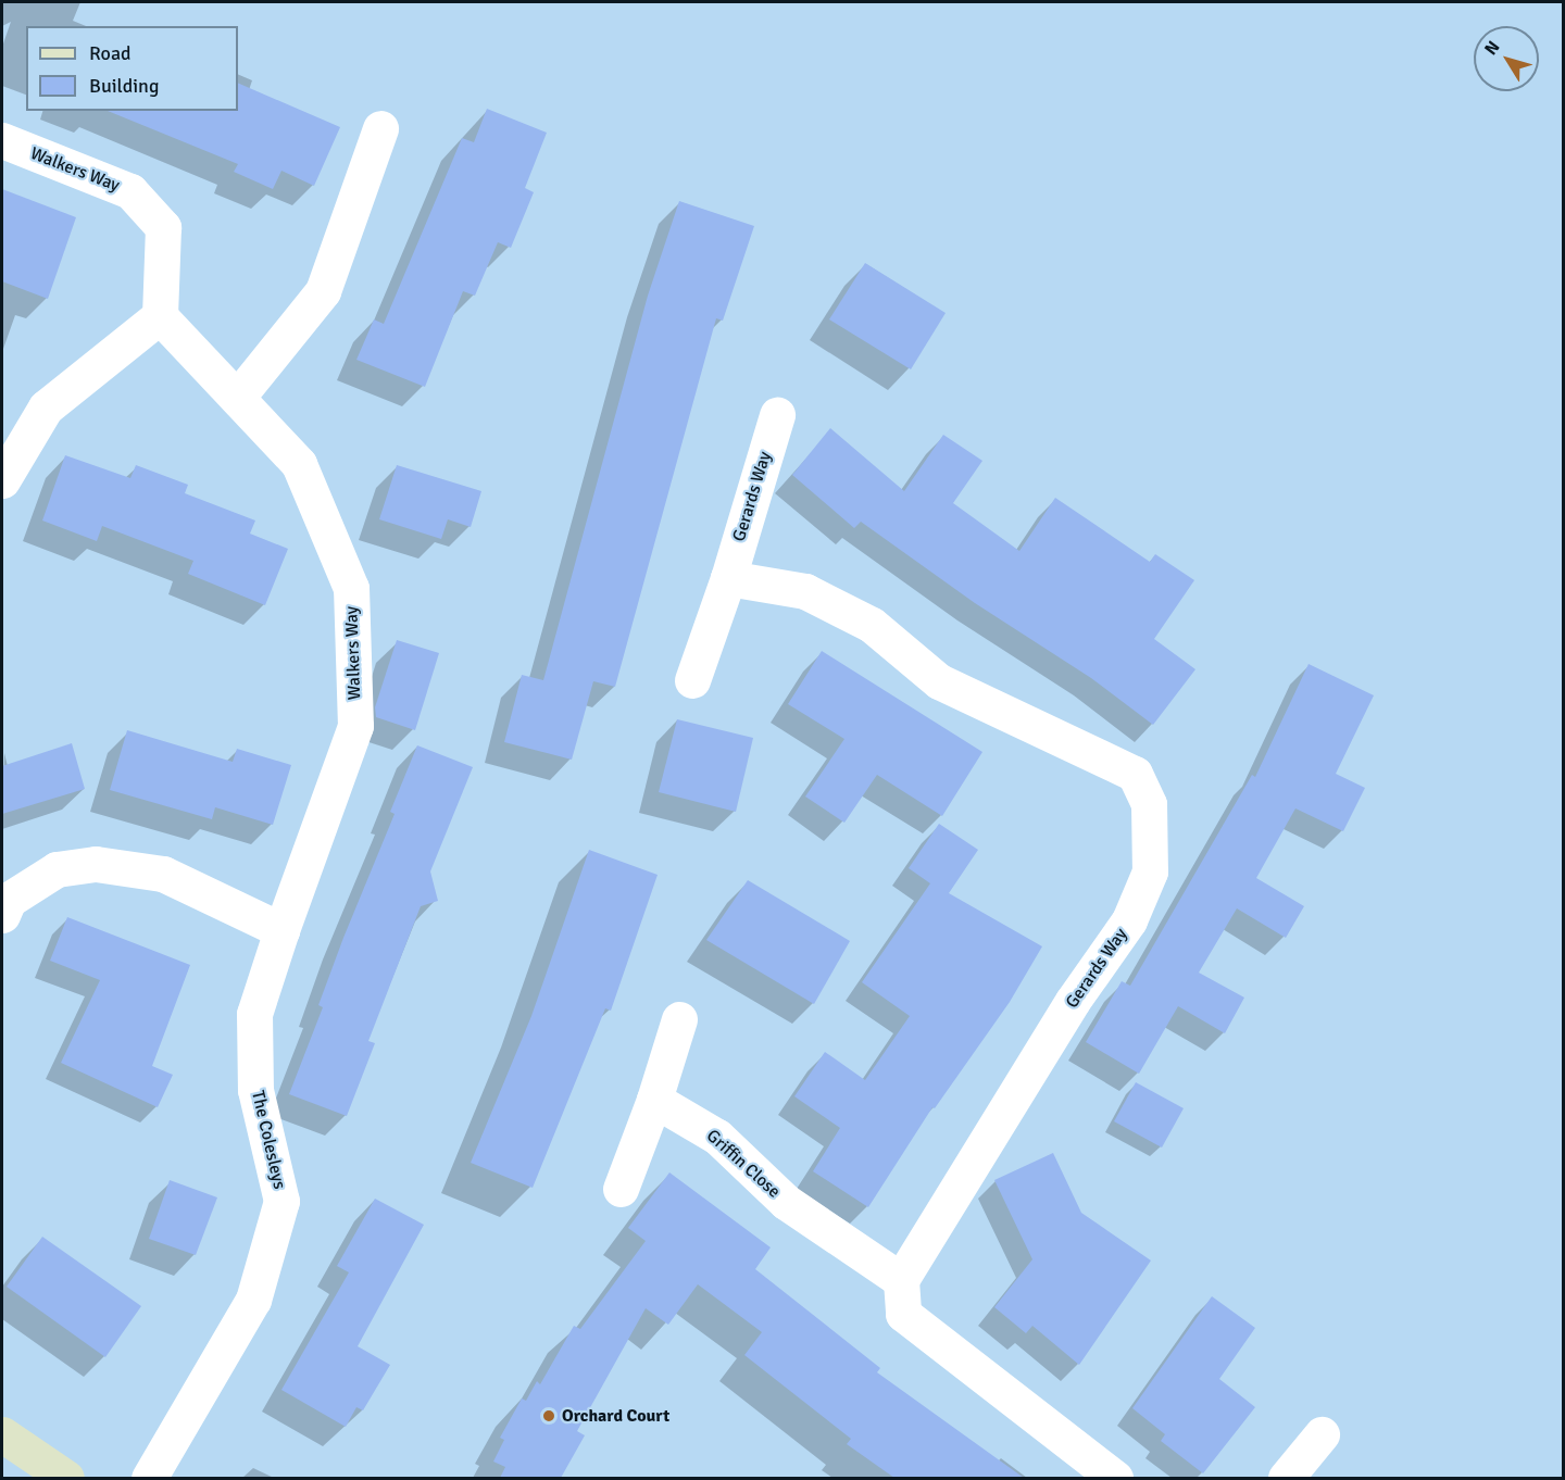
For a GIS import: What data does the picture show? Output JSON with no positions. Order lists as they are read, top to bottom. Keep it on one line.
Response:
{"streets":{"street":["Walkers Way","Gerards Way","The Colesleys","Griffin Close"]},"crossings":[["Walkers Way","The Colesleys"],["Gerards Way","Griffin Close"]],"places":["Orchard Court"],"legend":["Road","Building"],"north":"top left"}
